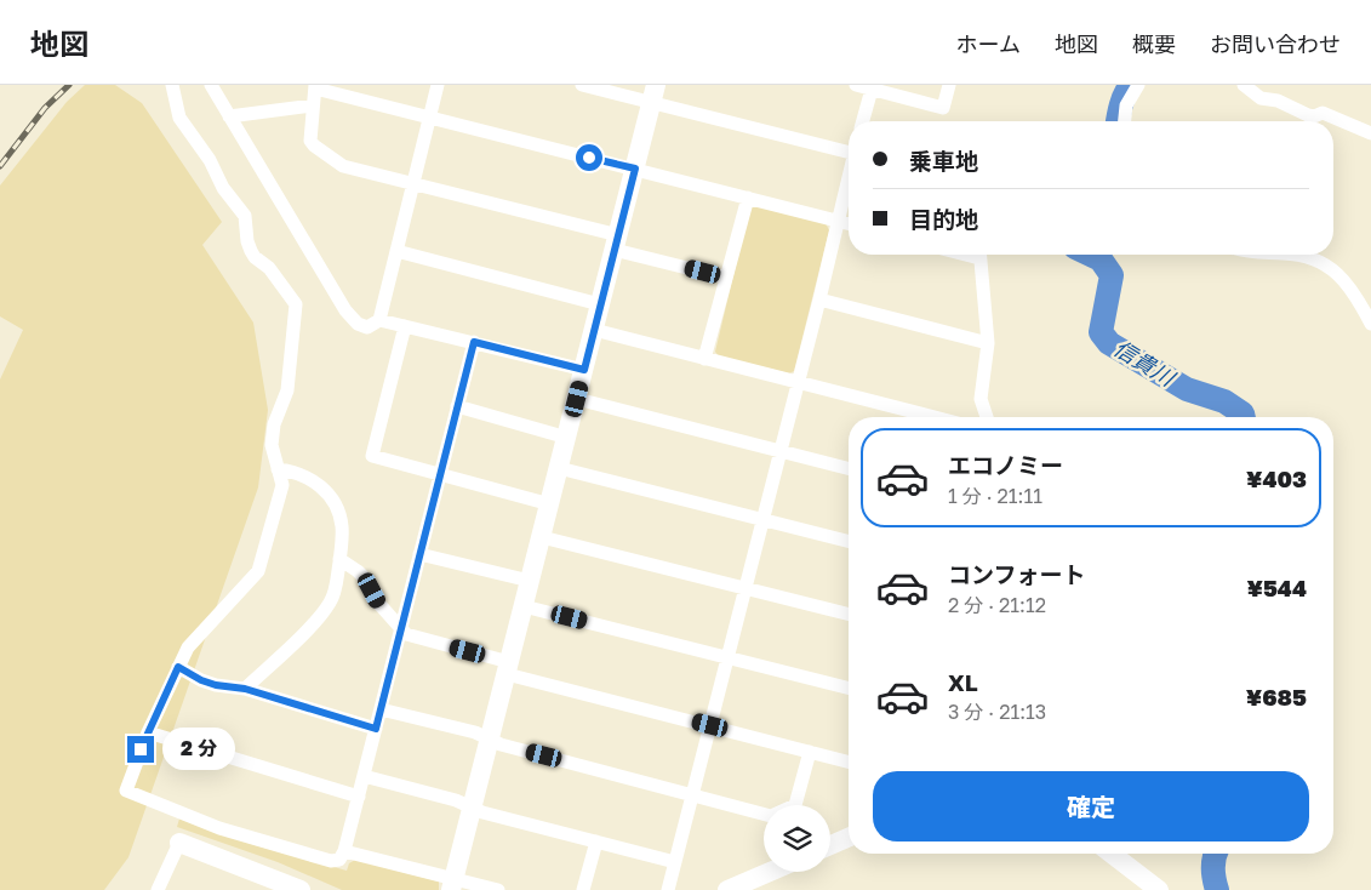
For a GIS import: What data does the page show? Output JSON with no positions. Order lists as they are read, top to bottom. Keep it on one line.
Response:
{"water":["信貴川"],"page":{"header":"地図","nav":["ホーム","地図","概要","お問い合わせ"],"banner":["乗車地","目的地"],"list":[{"name":"エコノミー","note":"1 分 · 21:11","value":"¥403"},{"name":"コンフォート","note":"2 分 · 21:12","value":"¥544"},{"name":"XL","note":"3 分 · 21:13","value":"¥685"}],"bubble":"2 分","buttons":"確定"}}
